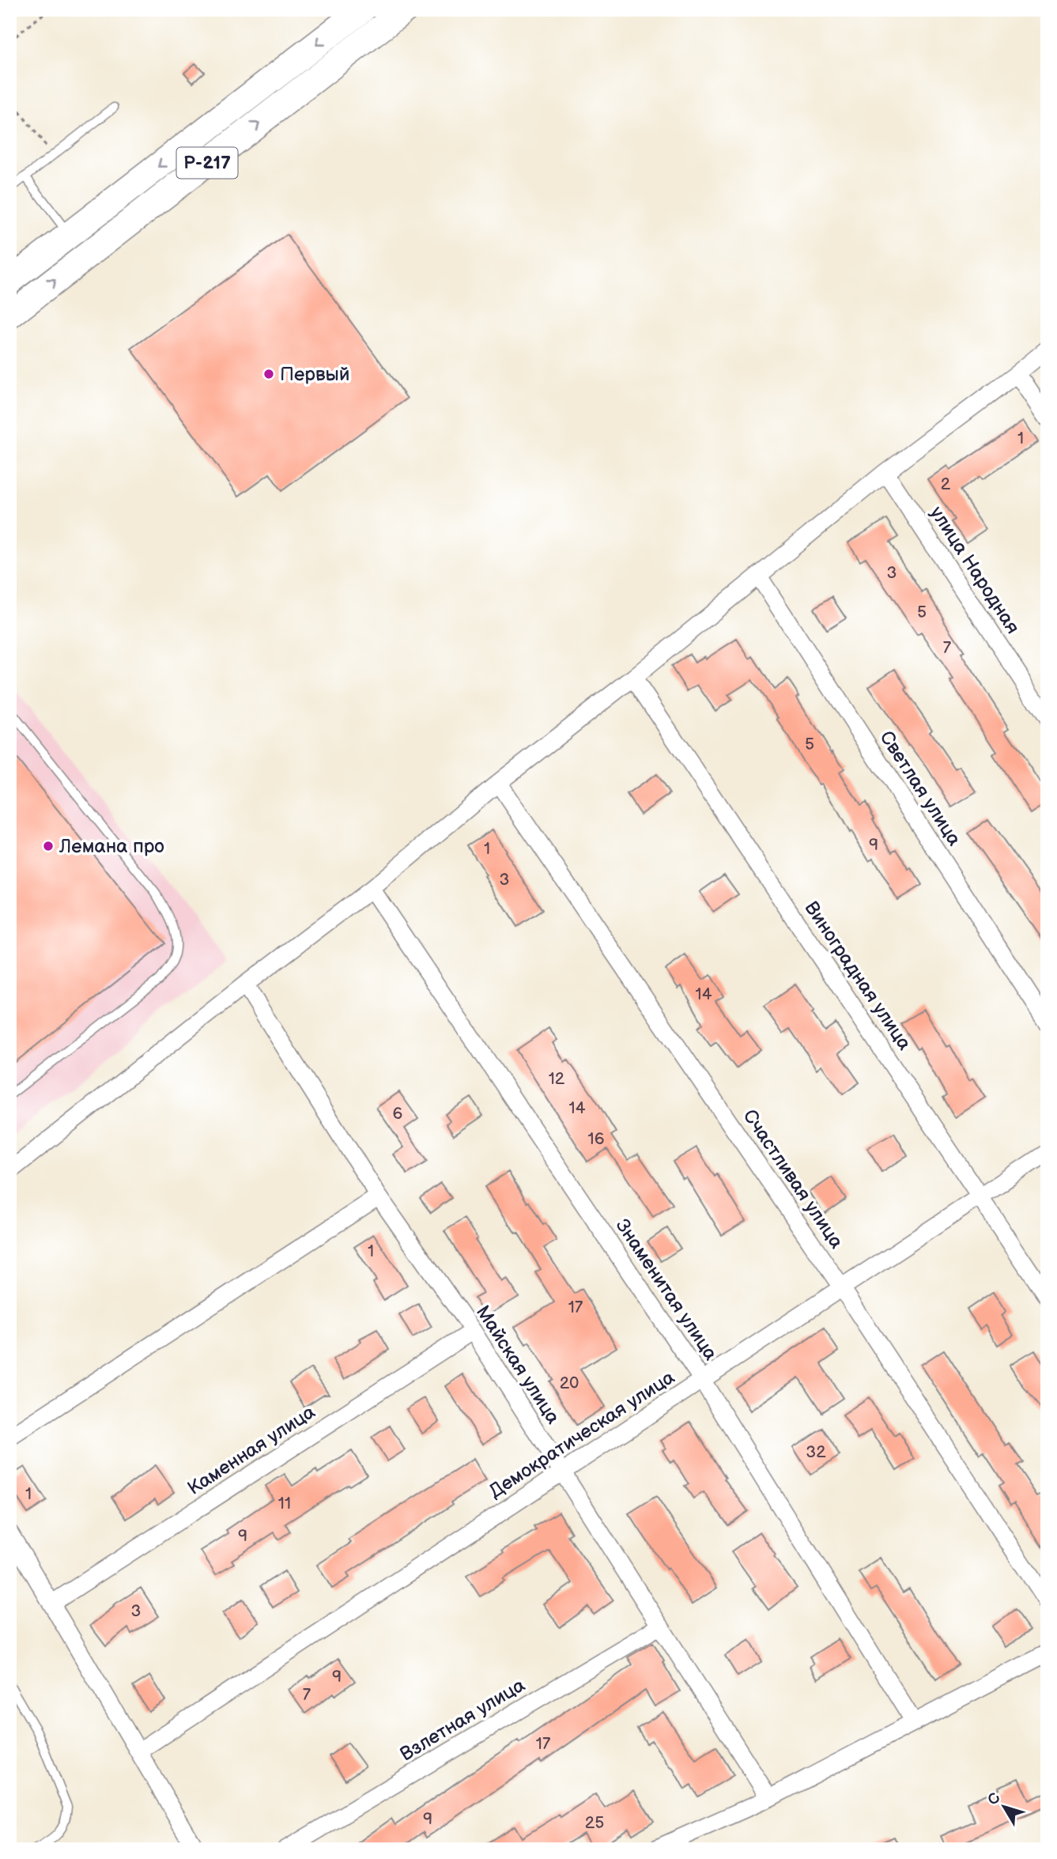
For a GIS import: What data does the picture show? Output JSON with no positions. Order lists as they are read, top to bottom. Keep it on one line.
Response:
{"streets":{"main road":["Р-217"],"street":["улица Народная","Светлая улица","Виноградная улица","Счастливая улица","Знаменитая улица","Майская улица","Демократическая улица","Каменная улица","Взлетная улица"]},"crossings":[["Виноградная улица","Демократическая улица"],["Счастливая улица","Демократическая улица"],["Знаменитая улица","Демократическая улица"],["Майская улица","Демократическая улица"],["Майская улица","Каменная улица"],["Майская улица","Взлетная улица"]],"places":["Первый","Лемана про"],"house_numbers":["1","2","3","5","7","5","9","1","3","14","12","14","6","16","1","17","20","32","1","11","9","3","9","7","17","9","25"],"north":"top left"}
